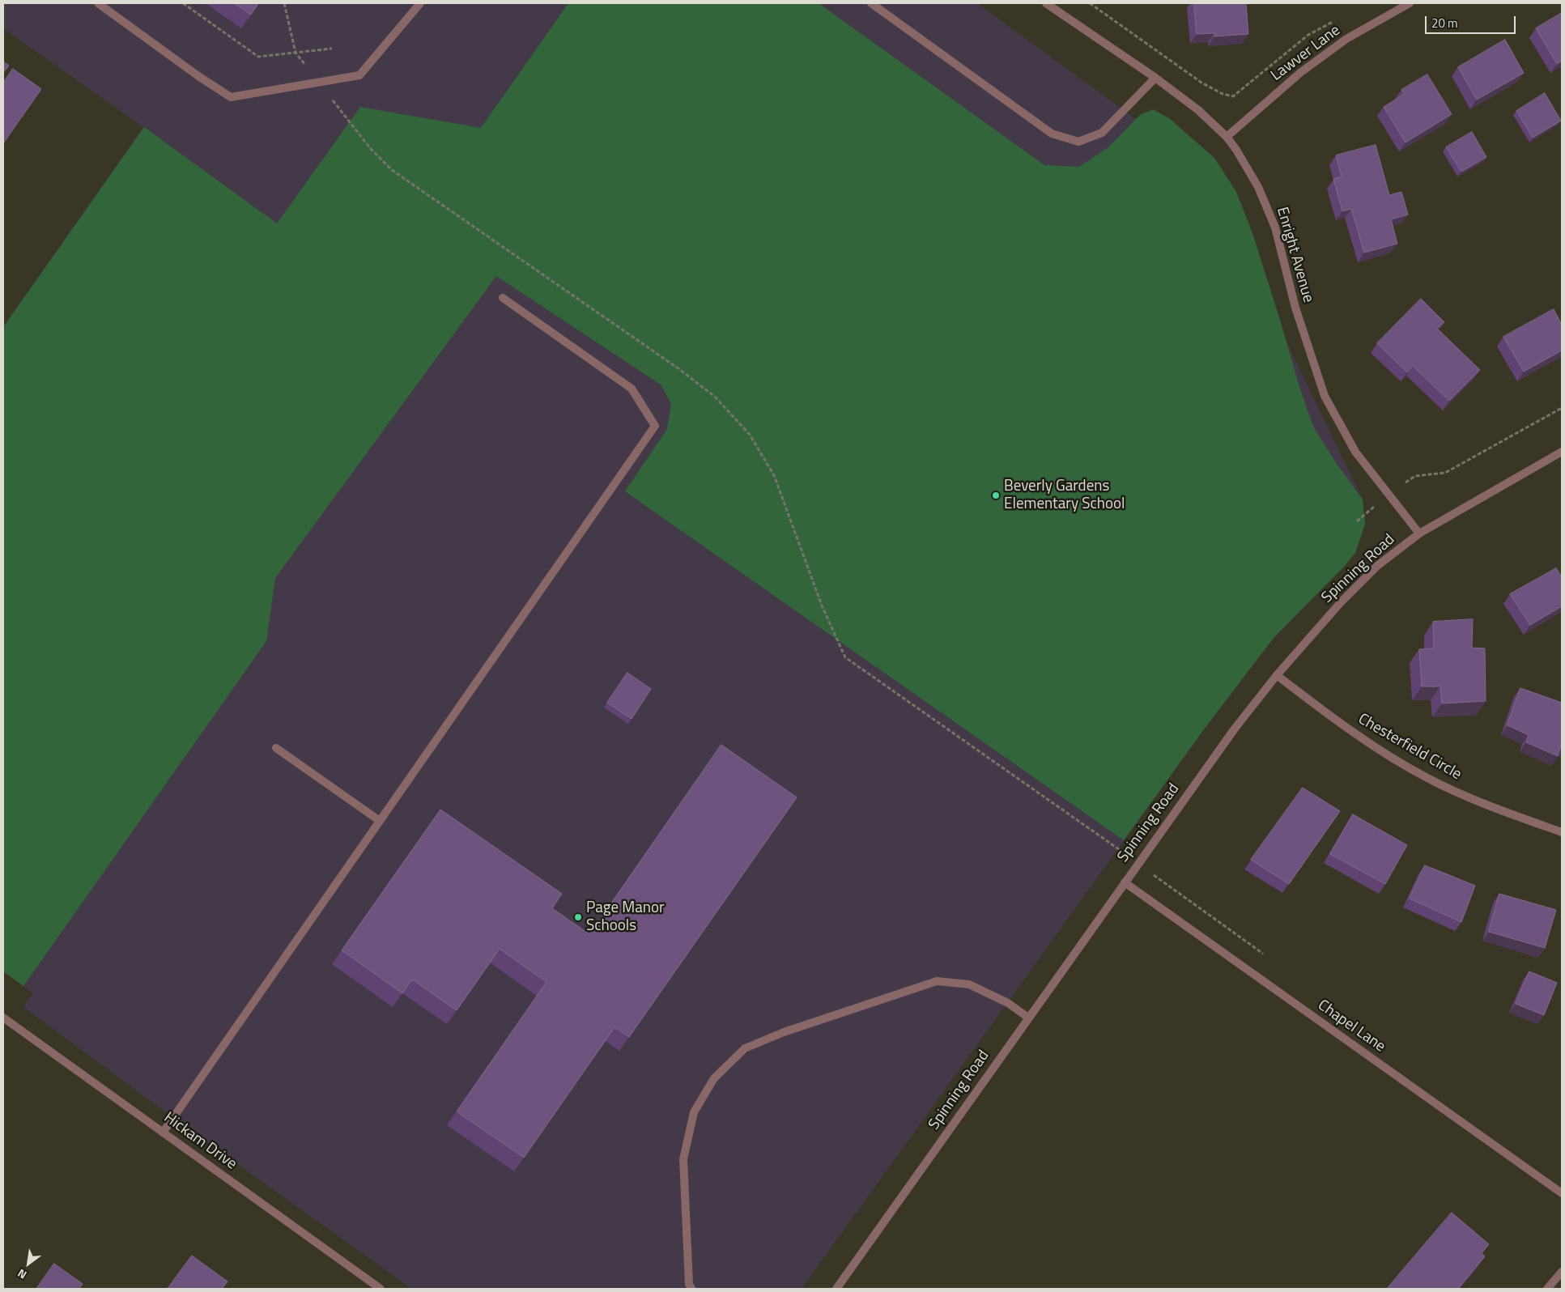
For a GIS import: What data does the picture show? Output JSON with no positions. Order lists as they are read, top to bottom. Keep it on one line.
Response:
{"streets":{"street":["Lawver Lane","Enright Avenue","Spinning Road","Chesterfield Circle","Chapel Lane","Hickam Drive"]},"crossings":[["Lawver Lane","Enright Avenue"],["Enright Avenue","Spinning Road"],["Spinning Road","Chesterfield Circle"],["Spinning Road","Chapel Lane"]],"places":["Beverly Gardens Elementary School","Page Manor Schools"],"scale_bar":"20 m","north":"bottom left"}
